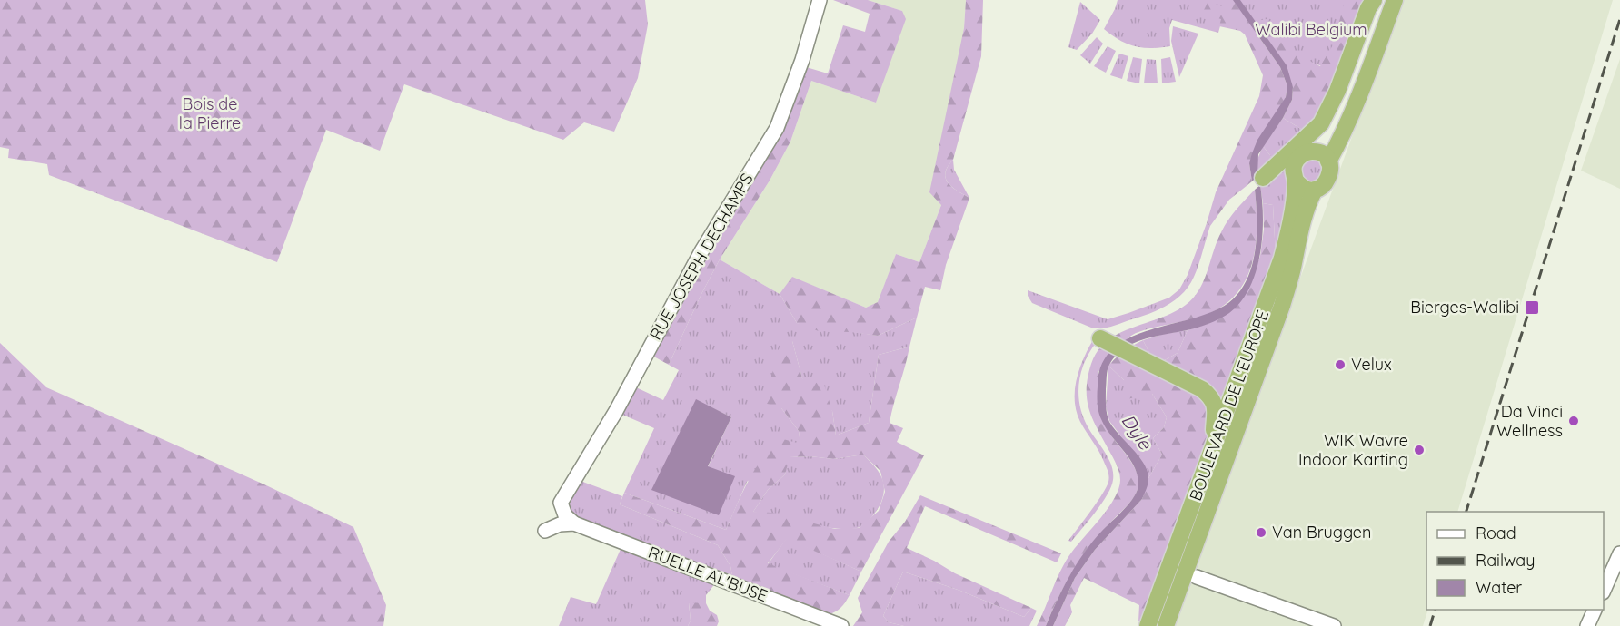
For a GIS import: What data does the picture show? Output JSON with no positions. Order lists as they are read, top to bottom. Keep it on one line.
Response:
{"streets":{"highway":["BOULEVARD DE L'EUROPE"],"street":["RUE JOSEPH DECHAMPS","RUELLE AL'BUSE"]},"crossings":[["RUE JOSEPH DECHAMPS","RUELLE AL'BUSE"]],"water":["Dyle"],"parks":["Walibi Belgium","Bois de la Pierre"],"places":{"transit":["Bierges-Walibi"],"other":["Velux","Da Vinci Wellness","WIK Wavre Indoor Karting","Van Bruggen"]},"legend":["Road","Railway","Water"]}
